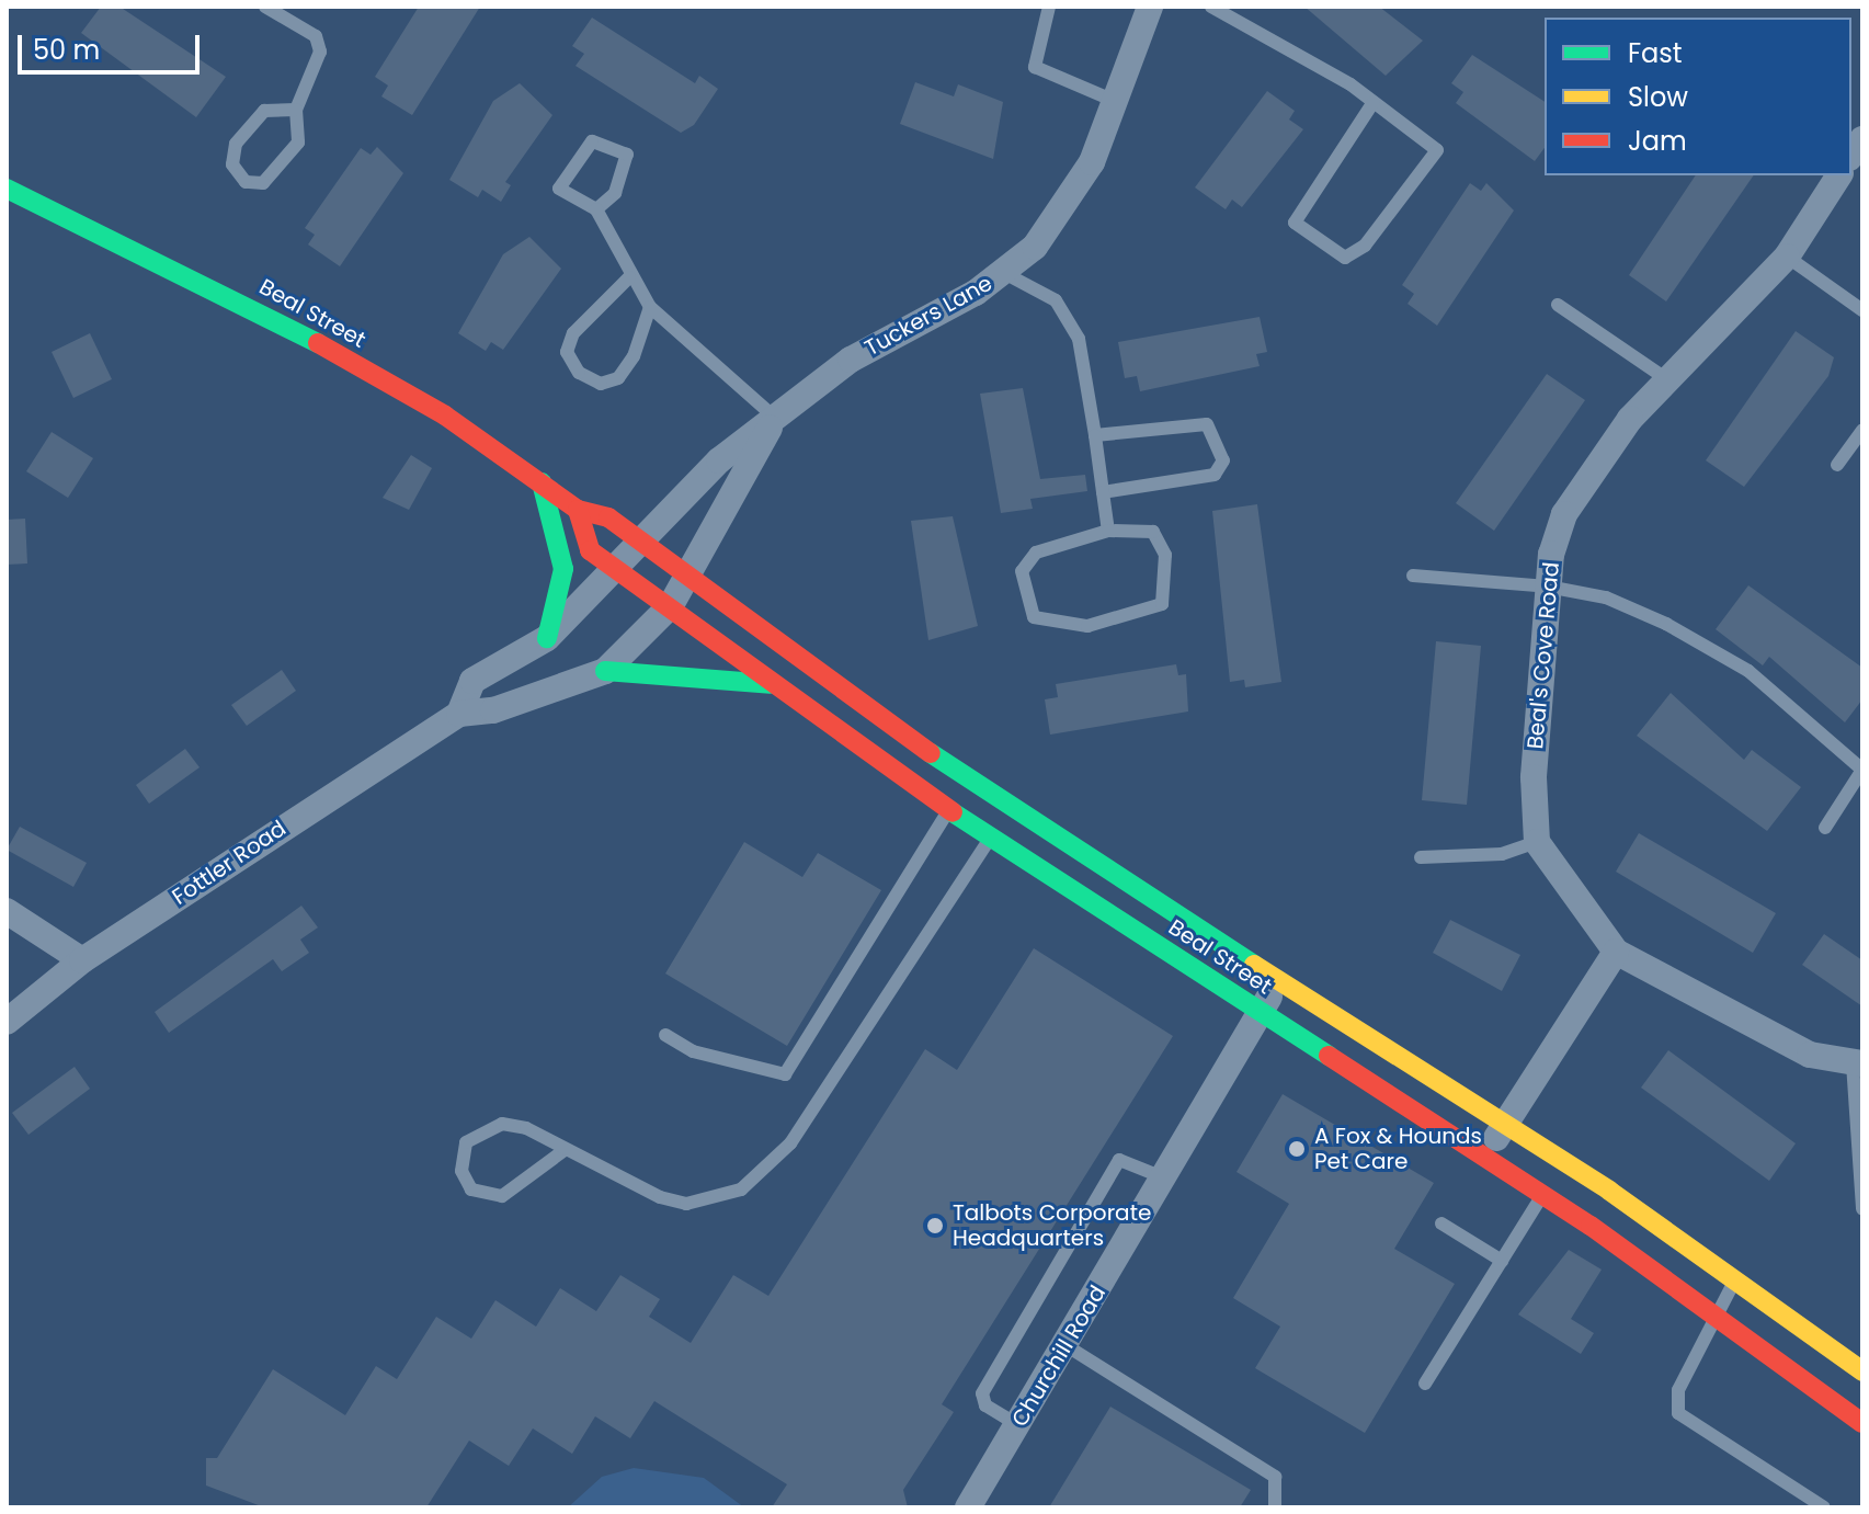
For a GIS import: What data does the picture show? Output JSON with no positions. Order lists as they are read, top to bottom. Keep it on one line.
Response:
{"streets":{"street":["Beal Street","Tuckers Lane","Beal's Cove Road","Fottler Road","Churchill Road"]},"crossings":[["Beal Street","Tuckers Lane"],["Beal Street","Fottler Road"],["Beal Street","Churchill Road"],["Tuckers Lane","Fottler Road"]],"places":["A Fox & Hounds Pet Care","Talbots Corporate Headquarters"],"legend":["Fast","Slow","Jam"],"scale_bar":"50 m"}
